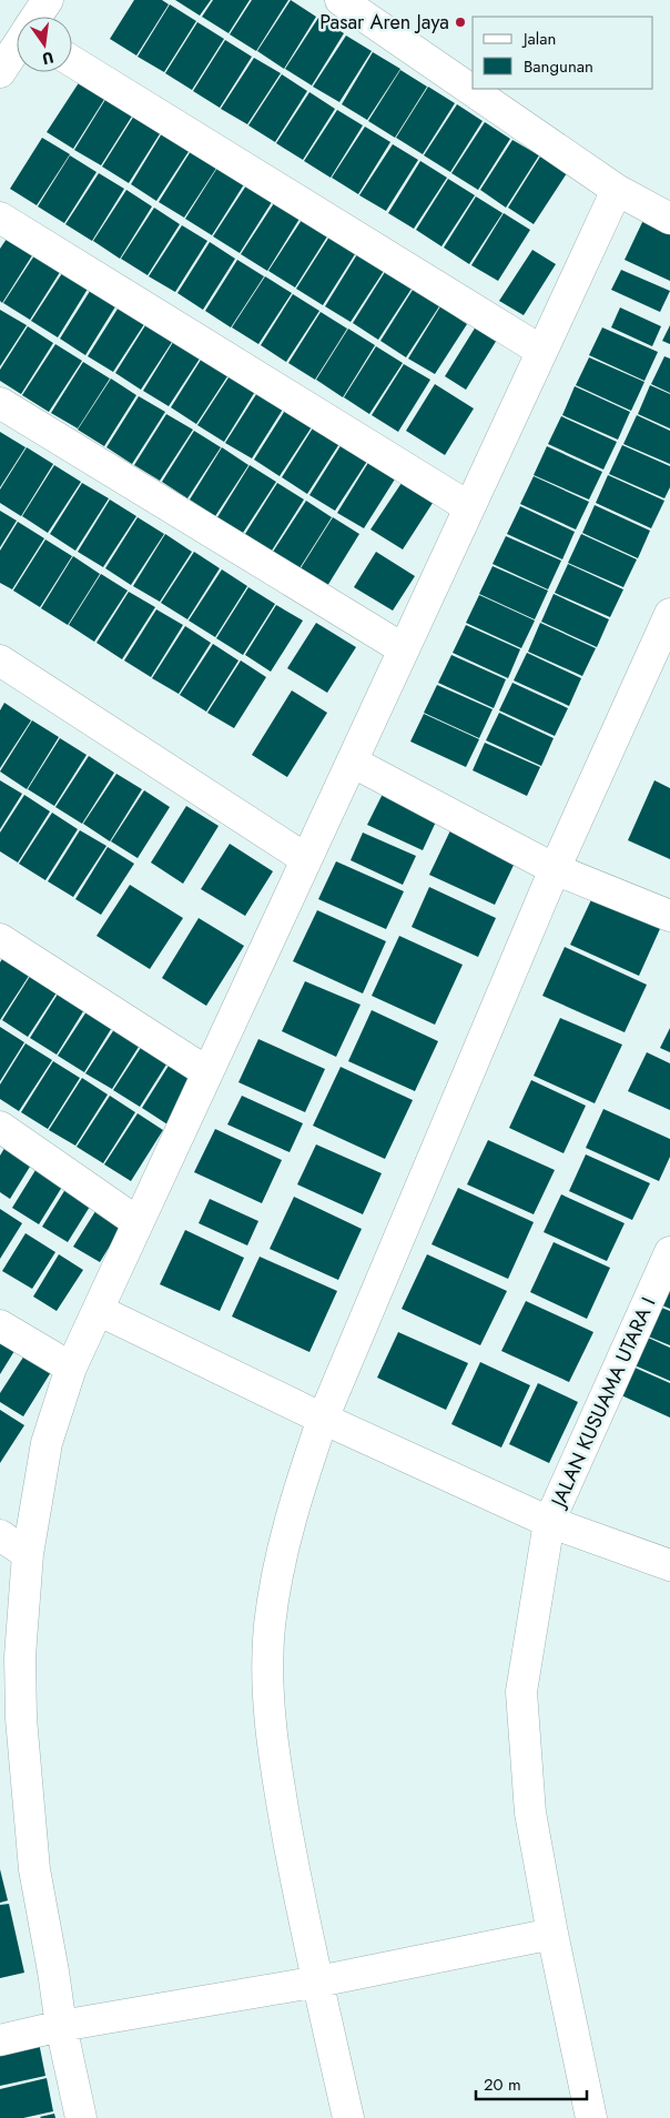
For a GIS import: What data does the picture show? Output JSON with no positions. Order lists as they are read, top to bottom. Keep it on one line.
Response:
{"streets":{"street":["JALAN KUSUAMA UTARA I"]},"places":["Pasar Aren Jaya"],"legend":["Jalan","Bangunan"],"scale_bar":"20 m","north":"bottom"}
